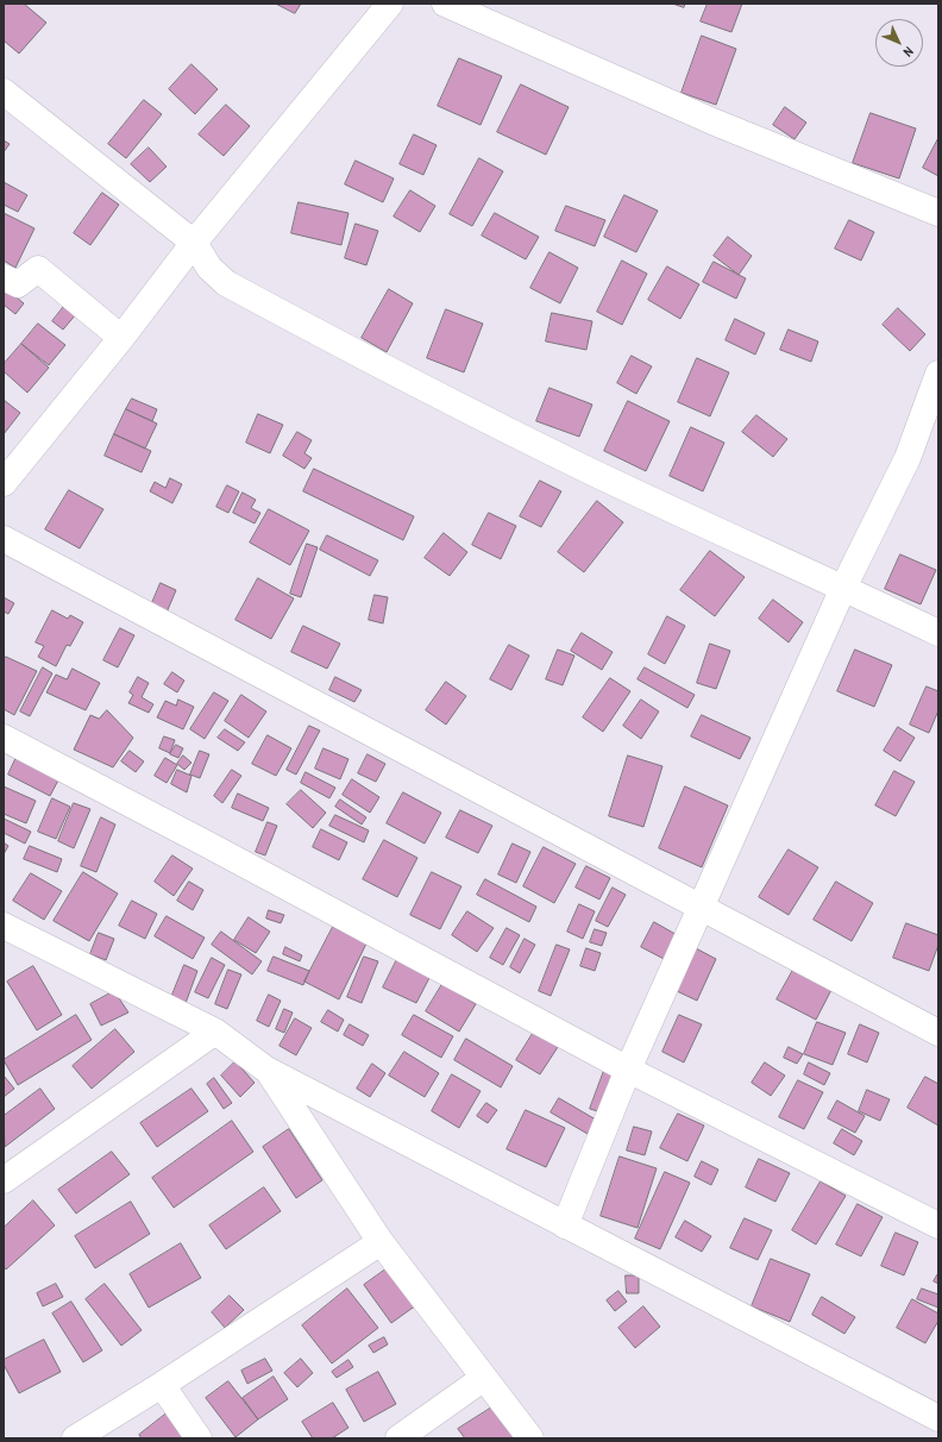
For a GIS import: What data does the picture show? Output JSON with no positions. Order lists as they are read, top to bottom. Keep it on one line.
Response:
{"north":"bottom right"}
